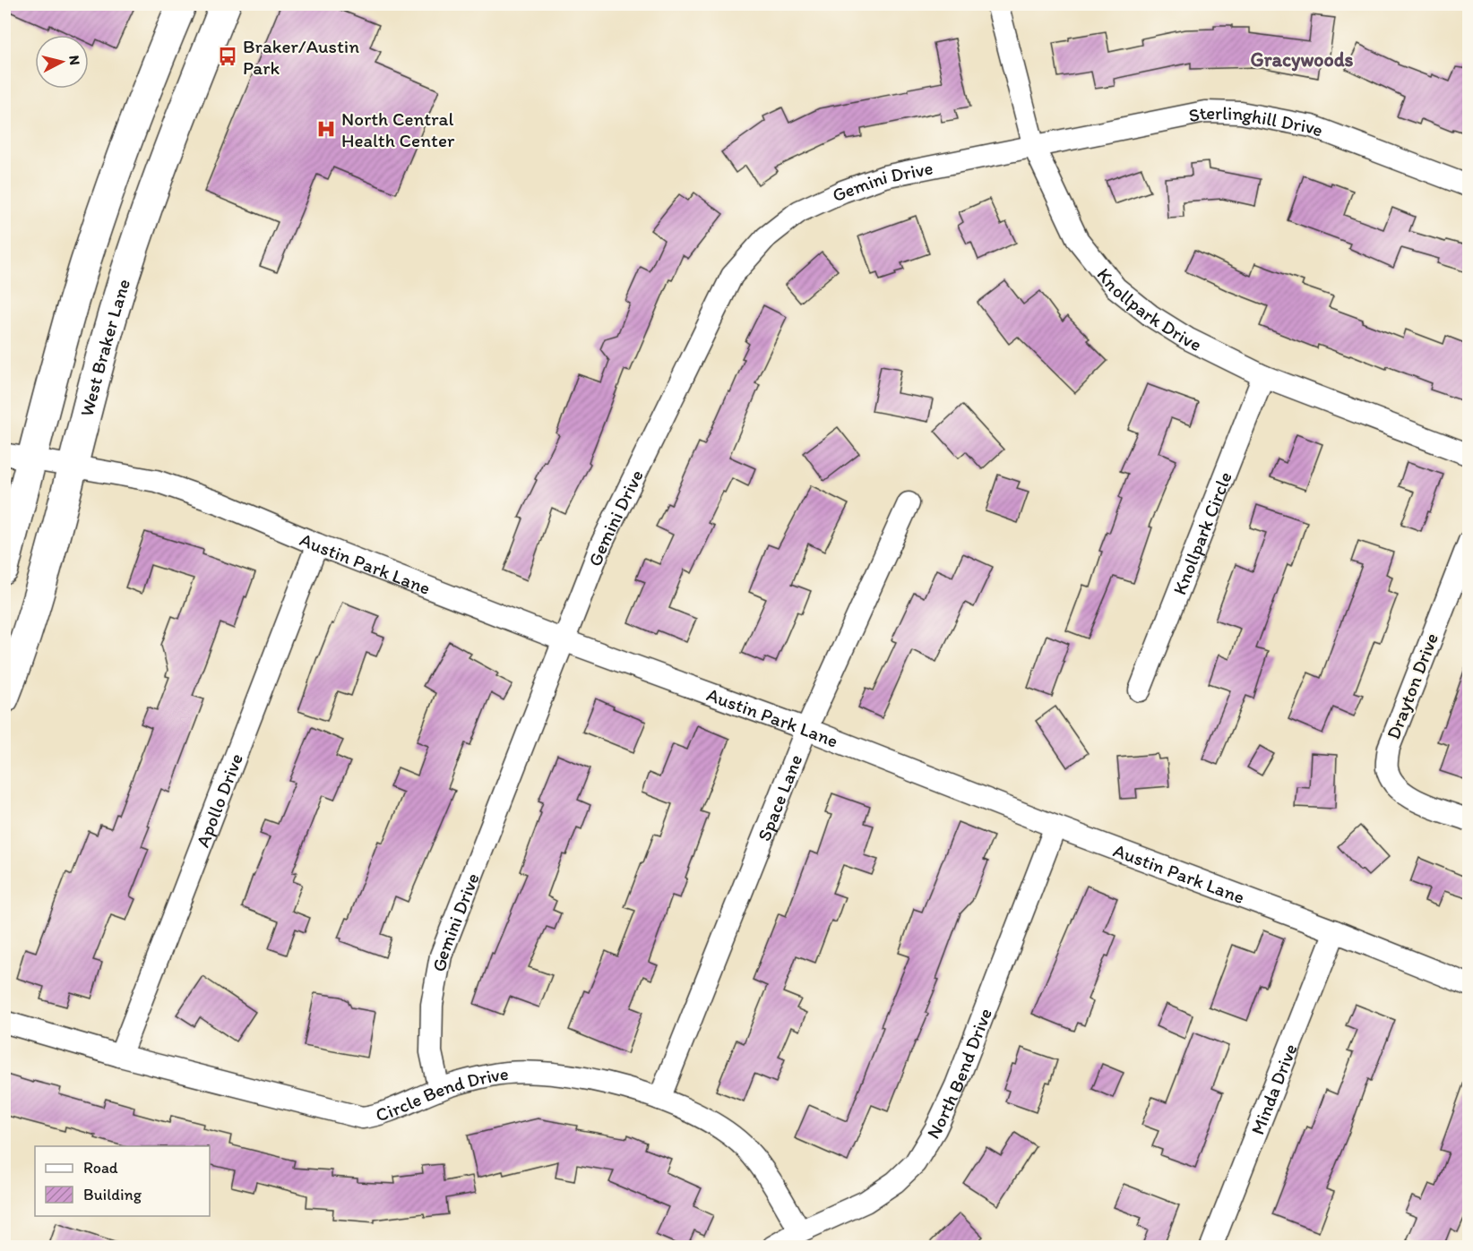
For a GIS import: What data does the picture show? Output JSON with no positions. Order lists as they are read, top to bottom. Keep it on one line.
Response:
{"streets":{"main road":["West Braker Lane"],"street":["Sterlinghill Drive","Gemini Drive","Knollpark Drive","Knollpark Circle","Austin Park Lane","Drayton Drive","Space Lane","Apollo Drive","North Bend Drive","Minda Drive","Circle Bend Drive"]},"crossings":[["Sterlinghill Drive","Gemini Drive"],["Sterlinghill Drive","Knollpark Drive"],["Gemini Drive","Knollpark Drive"],["Gemini Drive","Austin Park Lane"],["Gemini Drive","Circle Bend Drive"],["Knollpark Drive","Knollpark Circle"],["West Braker Lane","Austin Park Lane"],["Austin Park Lane","Space Lane"],["Austin Park Lane","Apollo Drive"],["Austin Park Lane","North Bend Drive"],["Austin Park Lane","Minda Drive"],["Space Lane","Circle Bend Drive"],["Apollo Drive","Circle Bend Drive"],["North Bend Drive","Circle Bend Drive"]],"districts":["Gracywoods"],"places":{"bus stop":["Braker/Austin Park"],"hospital":["North Central Health Center"]},"legend":["Road","Building"],"north":"right"}
